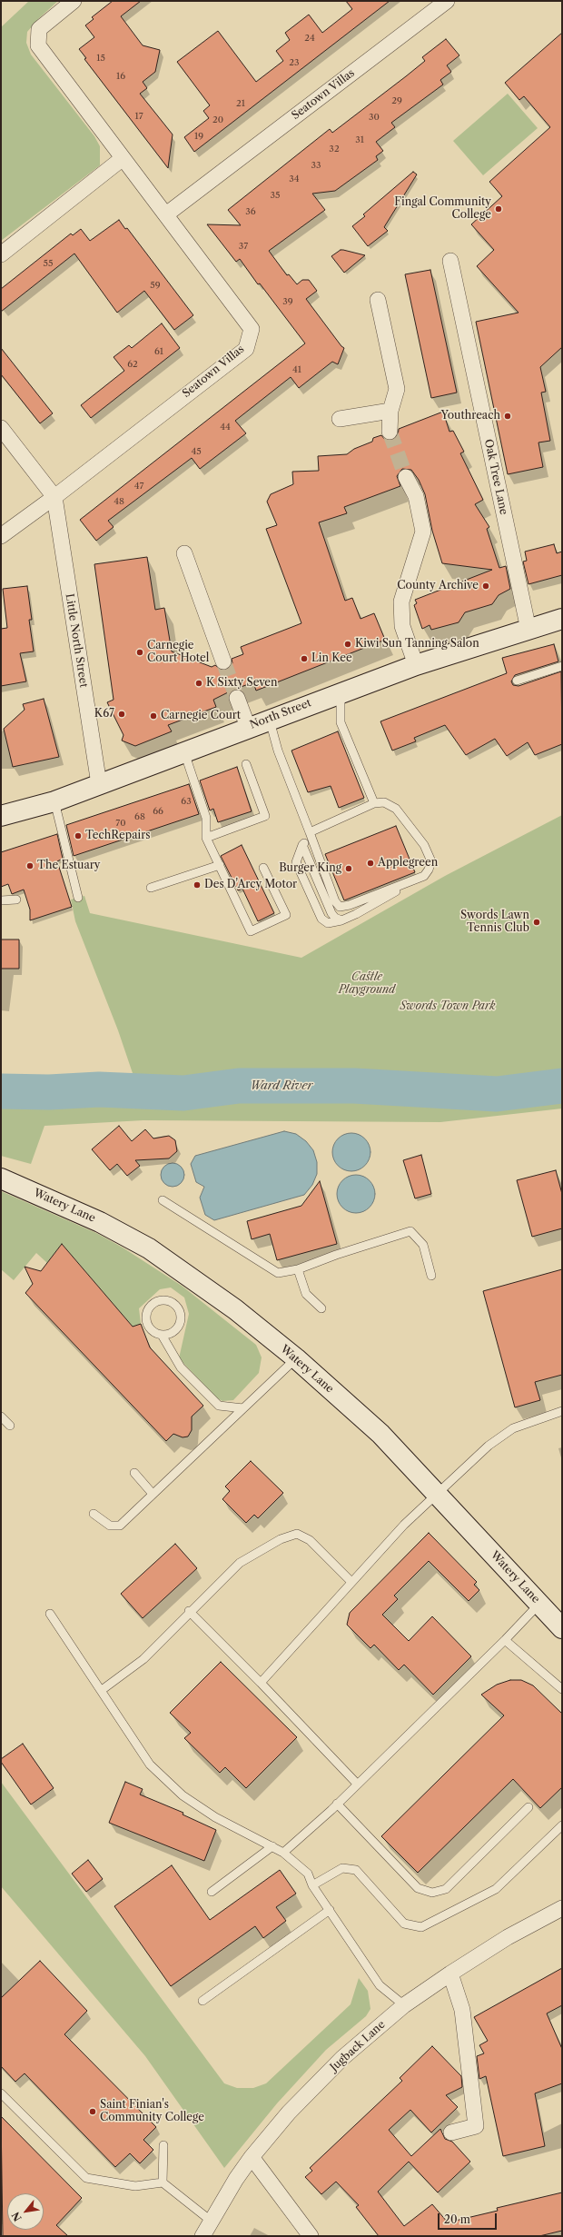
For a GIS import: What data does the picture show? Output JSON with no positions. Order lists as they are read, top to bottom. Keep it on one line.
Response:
{"streets":{"main road":["North Street","Watery Lane"],"street":["Seatown Villas","Oak Tree Lane","Little North Street","Jugback Lane"]},"crossings":[["Seatown Villas","Little North Street"],["Oak Tree Lane","North Street"],["Little North Street","North Street"]],"water":["Ward River"],"parks":["Castle Playground","Swords Town Park"],"places":["Fingal Community College","Youthreach","County Archive","Kiwi Sun Tanning Salon","Carnegie Court Hotel","Lin Kee","K Sixty Seven","K67","Carnegie Court","TechRepairs","Applegreen","The Estuary","Burger King","Des D'Arcy Motor","Swords Lawn Tennis Club","Saint Finian's Community College"],"house_numbers":["24","15","23","16","29","21","17","30","20","19","31","32","33","34","35","36","37","55","59","39","61","62","41","44","45","47","48","63","66","68","70"],"scale_bar":"20 m","north":"bottom left"}
